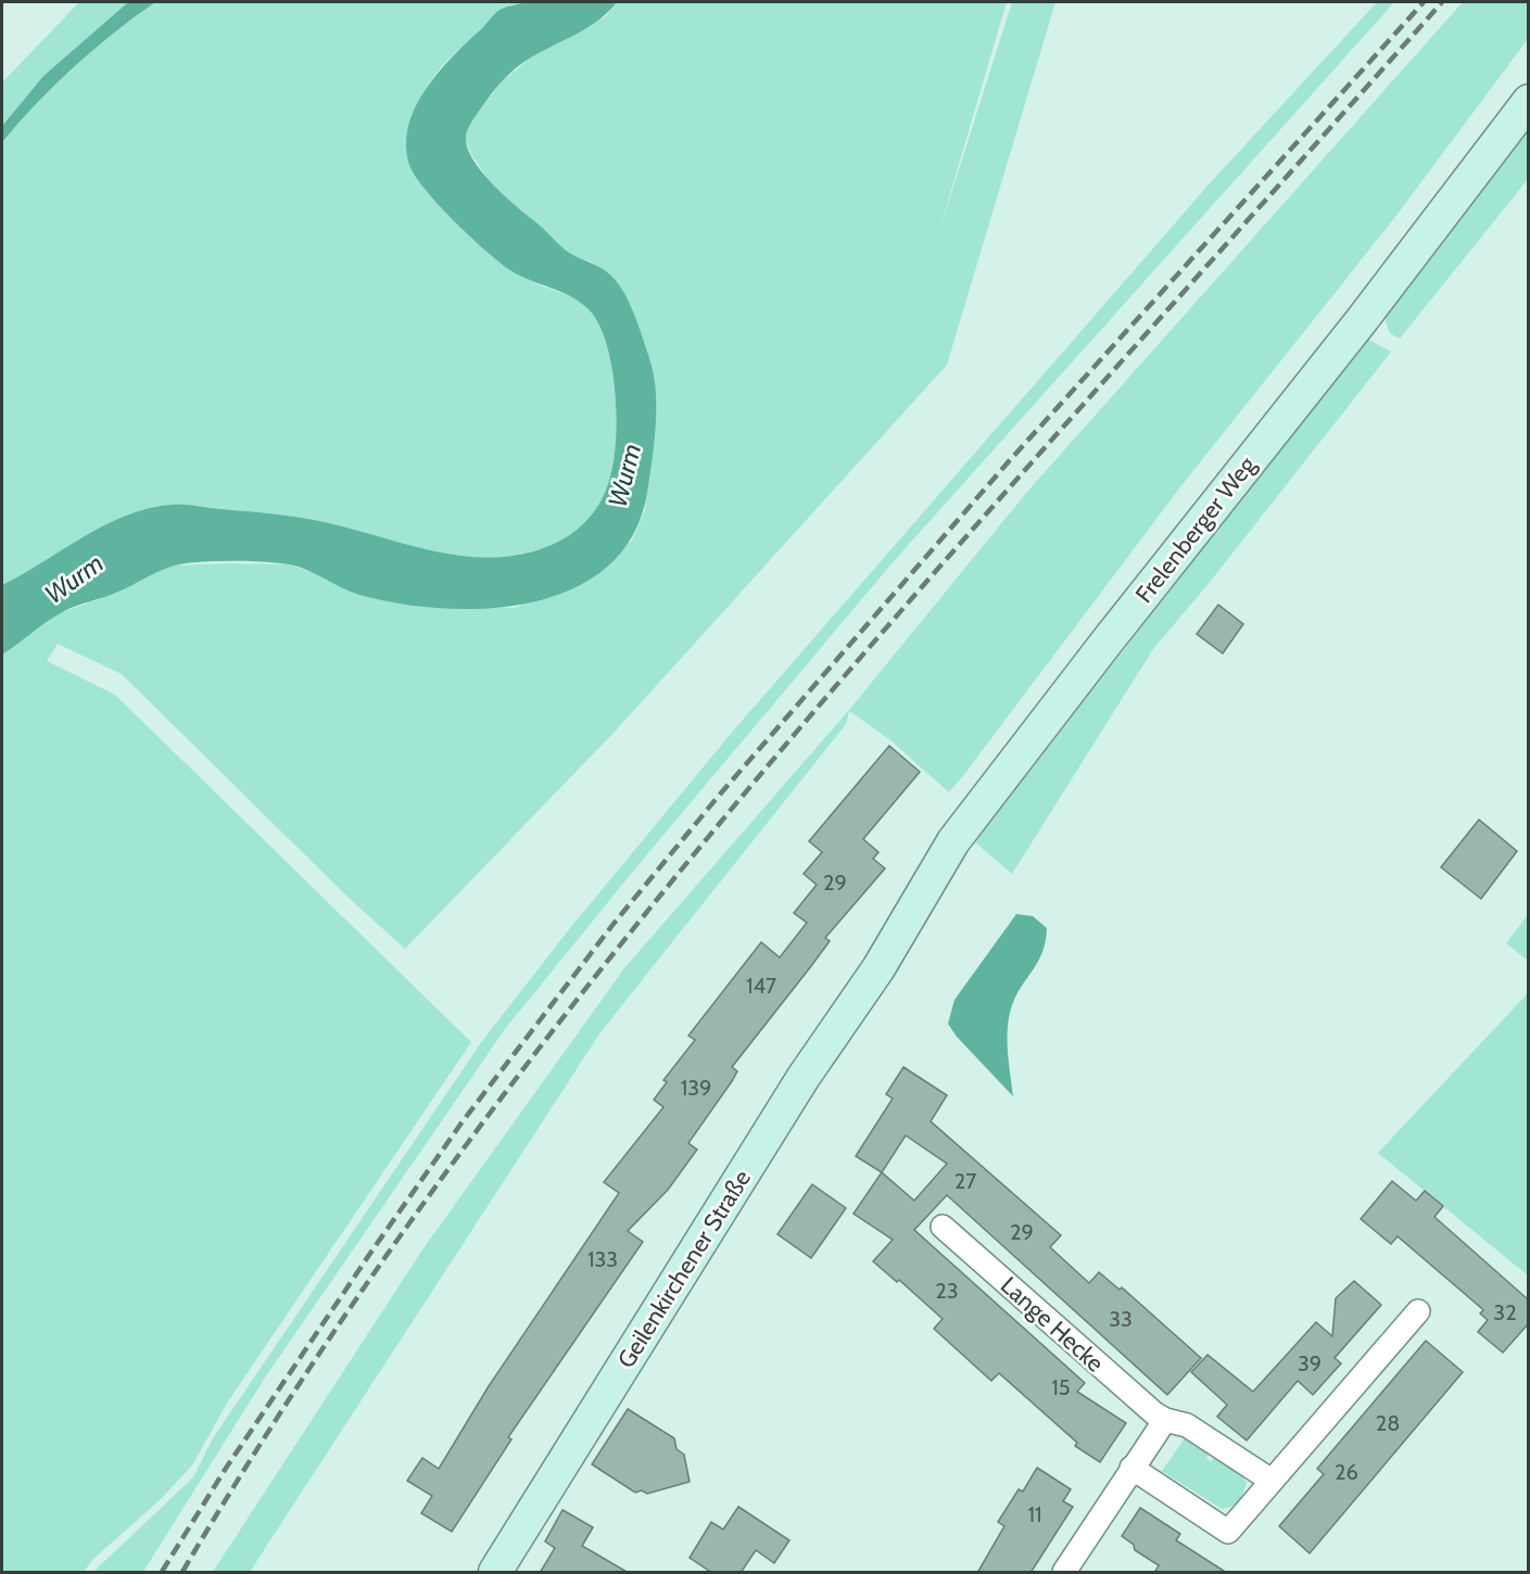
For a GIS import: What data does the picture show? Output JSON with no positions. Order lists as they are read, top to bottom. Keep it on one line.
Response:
{"streets":{"main road":["Frelenberger Weg","Geilenkirchener Straße"],"street":["Lange Hecke"]},"crossings":[["Frelenberger Weg","Geilenkirchener Straße"]],"water":["Wurm"],"house_numbers":["29","147","139","27","29","133","23","32","33","39","15","28","26","11"]}
